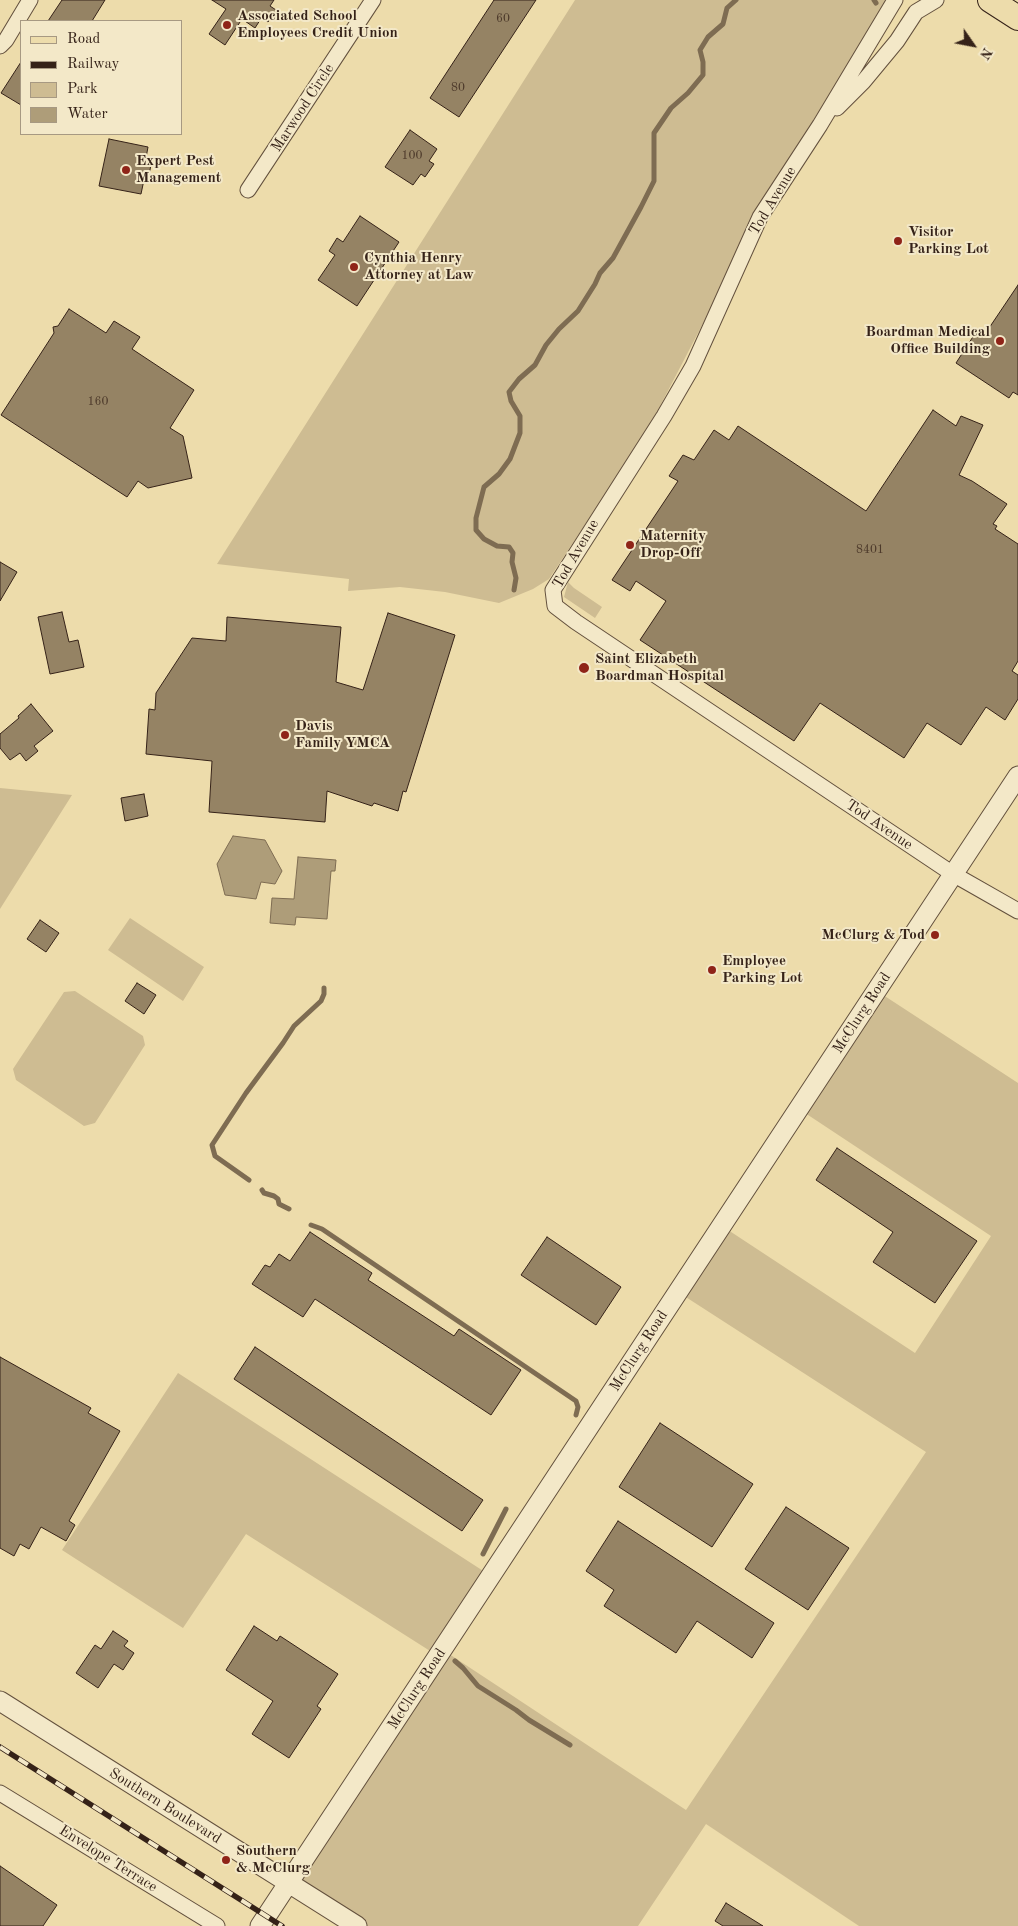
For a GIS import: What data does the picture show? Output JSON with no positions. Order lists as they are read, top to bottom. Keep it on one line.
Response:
{"streets":{"street":["Marwood Circle","Tod Avenue","McClurg Road","Southern Boulevard","Envelope Terrace"]},"crossings":[["Tod Avenue","McClurg Road"],["McClurg Road","Southern Boulevard"]],"places":["Associated School Employees Credit Union","Expert Pest Management","Visitor Parking Lot","Cynthia Henry Attorney at Law","Boardman Medical Office Building","Maternity Drop-Off","Saint Elizabeth Boardman Hospital","Davis Family YMCA","McClurg & Tod","Employee Parking Lot","Southern & McClurg"],"house_numbers":["60","80","100","160","8401"],"legend":["Road","Railway","Park","Water"],"north":"bottom right"}
